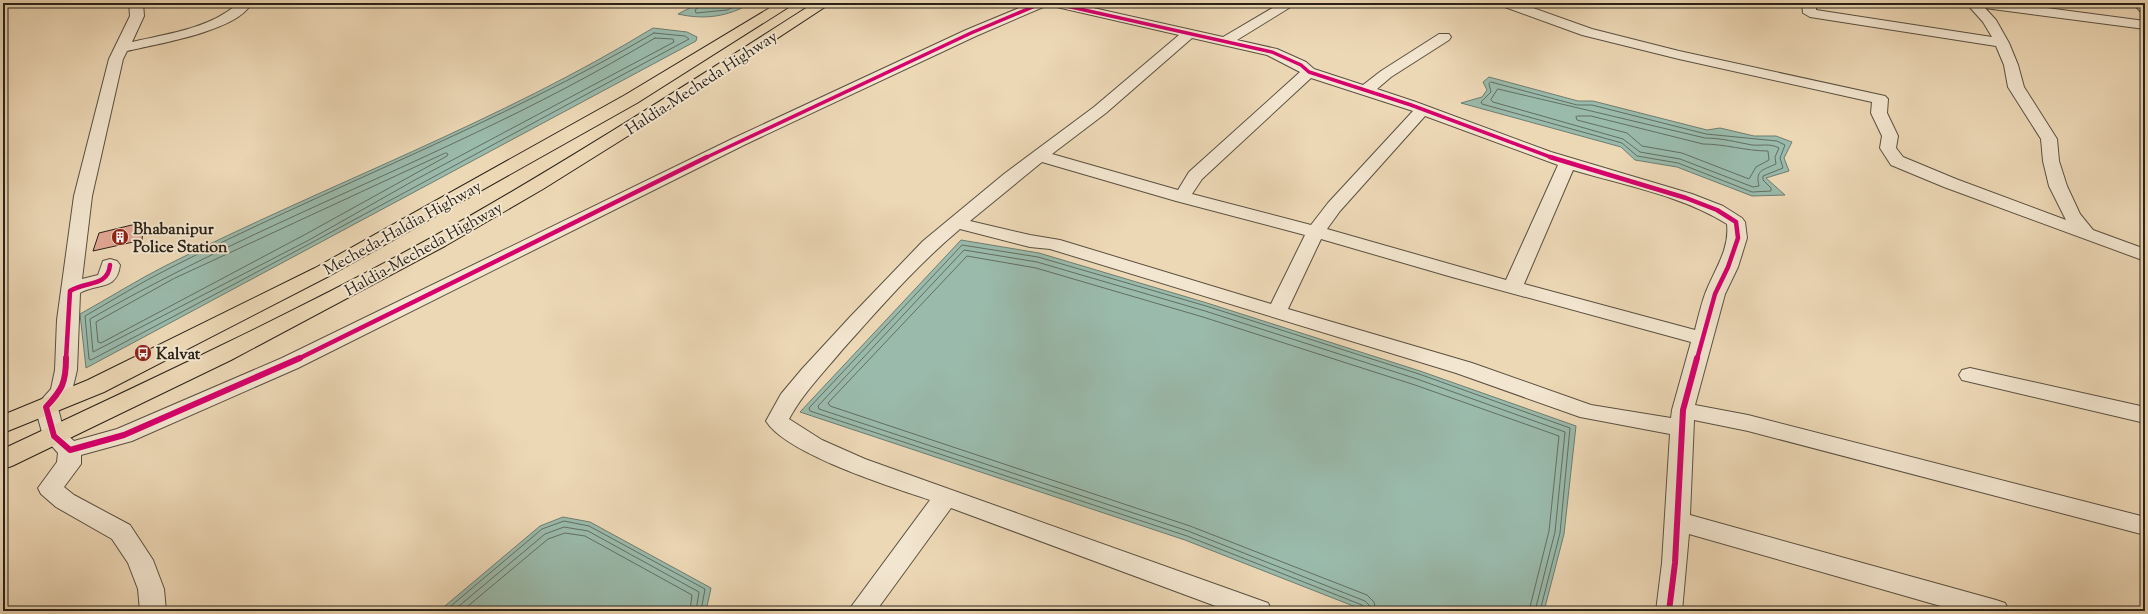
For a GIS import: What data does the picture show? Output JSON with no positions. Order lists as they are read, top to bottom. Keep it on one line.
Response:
{"streets":{"highway":["Haldia-Mecheda Highway","Mecheda-Haldia Highway"]},"places":{"building":["Bhabanipur Police Station"],"bus stop":["Kalvat"]}}
